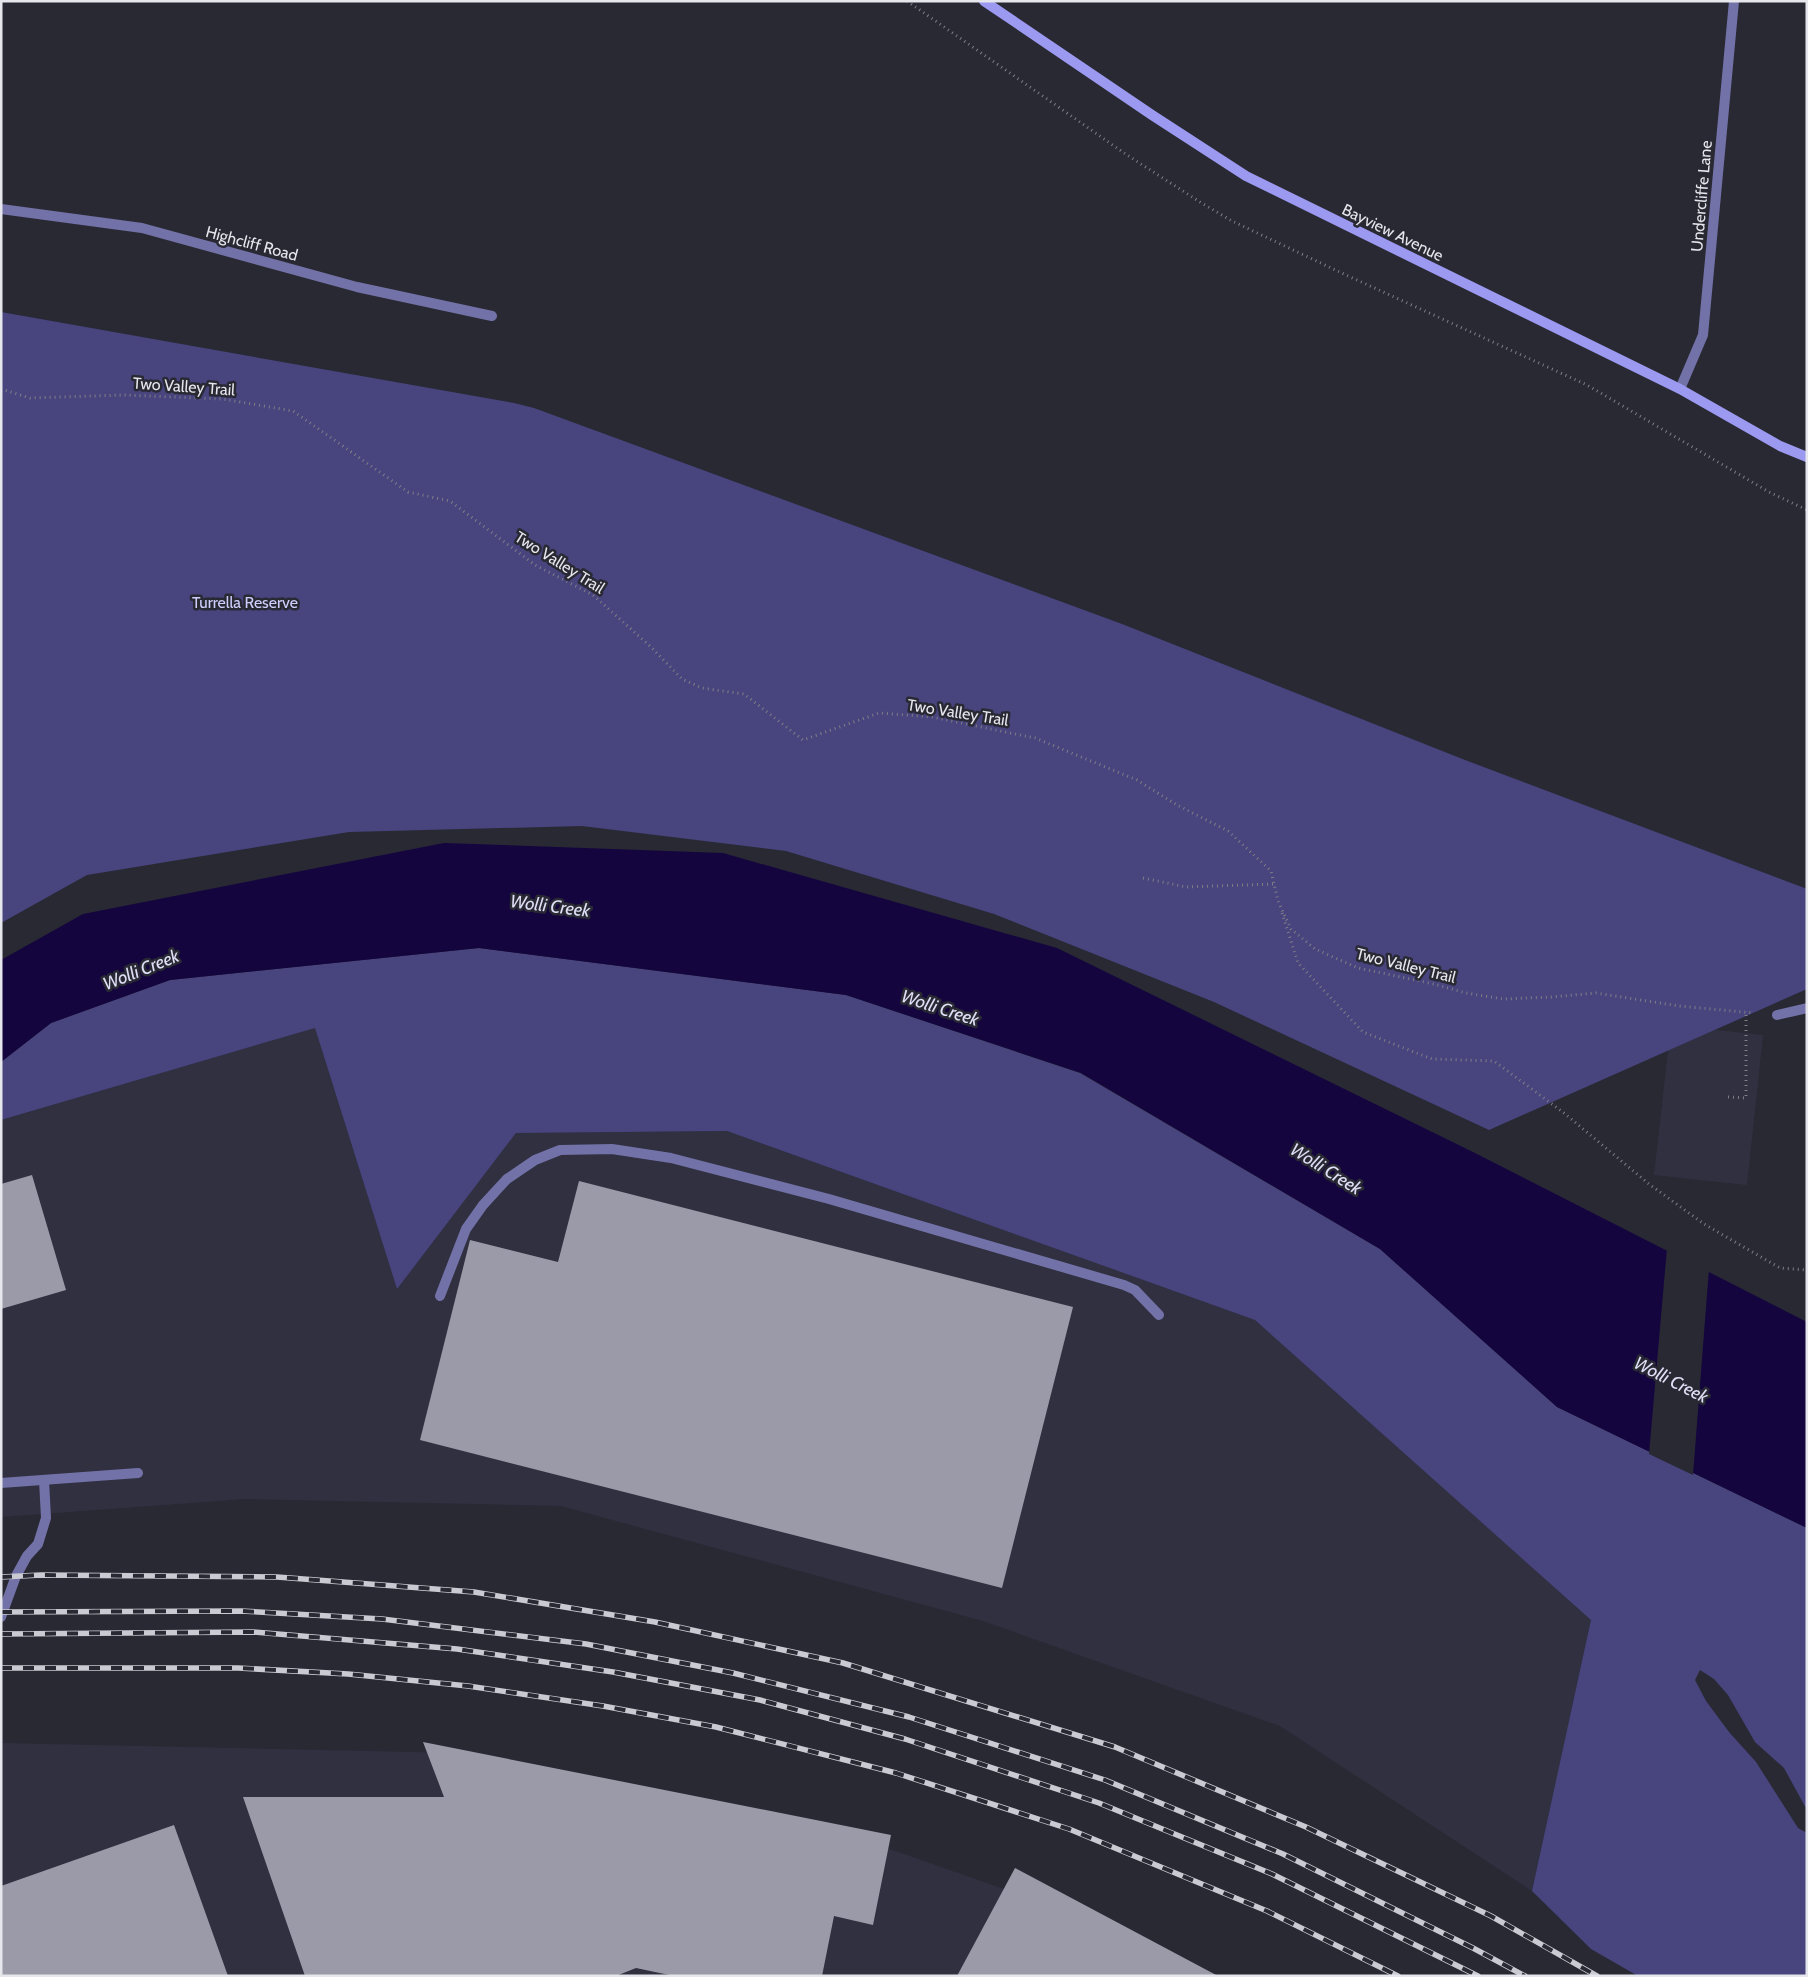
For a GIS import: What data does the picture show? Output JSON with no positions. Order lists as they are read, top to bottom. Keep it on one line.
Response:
{"streets":{"main road":["Bayview Avenue"],"street":["Undercliffe Lane","Highcliff Road"],"path":["Two Valley Trail"]},"crossings":[["Undercliffe Lane","Bayview Avenue"]],"water":["Wolli Creek"],"parks":["Turrella Reserve"]}
